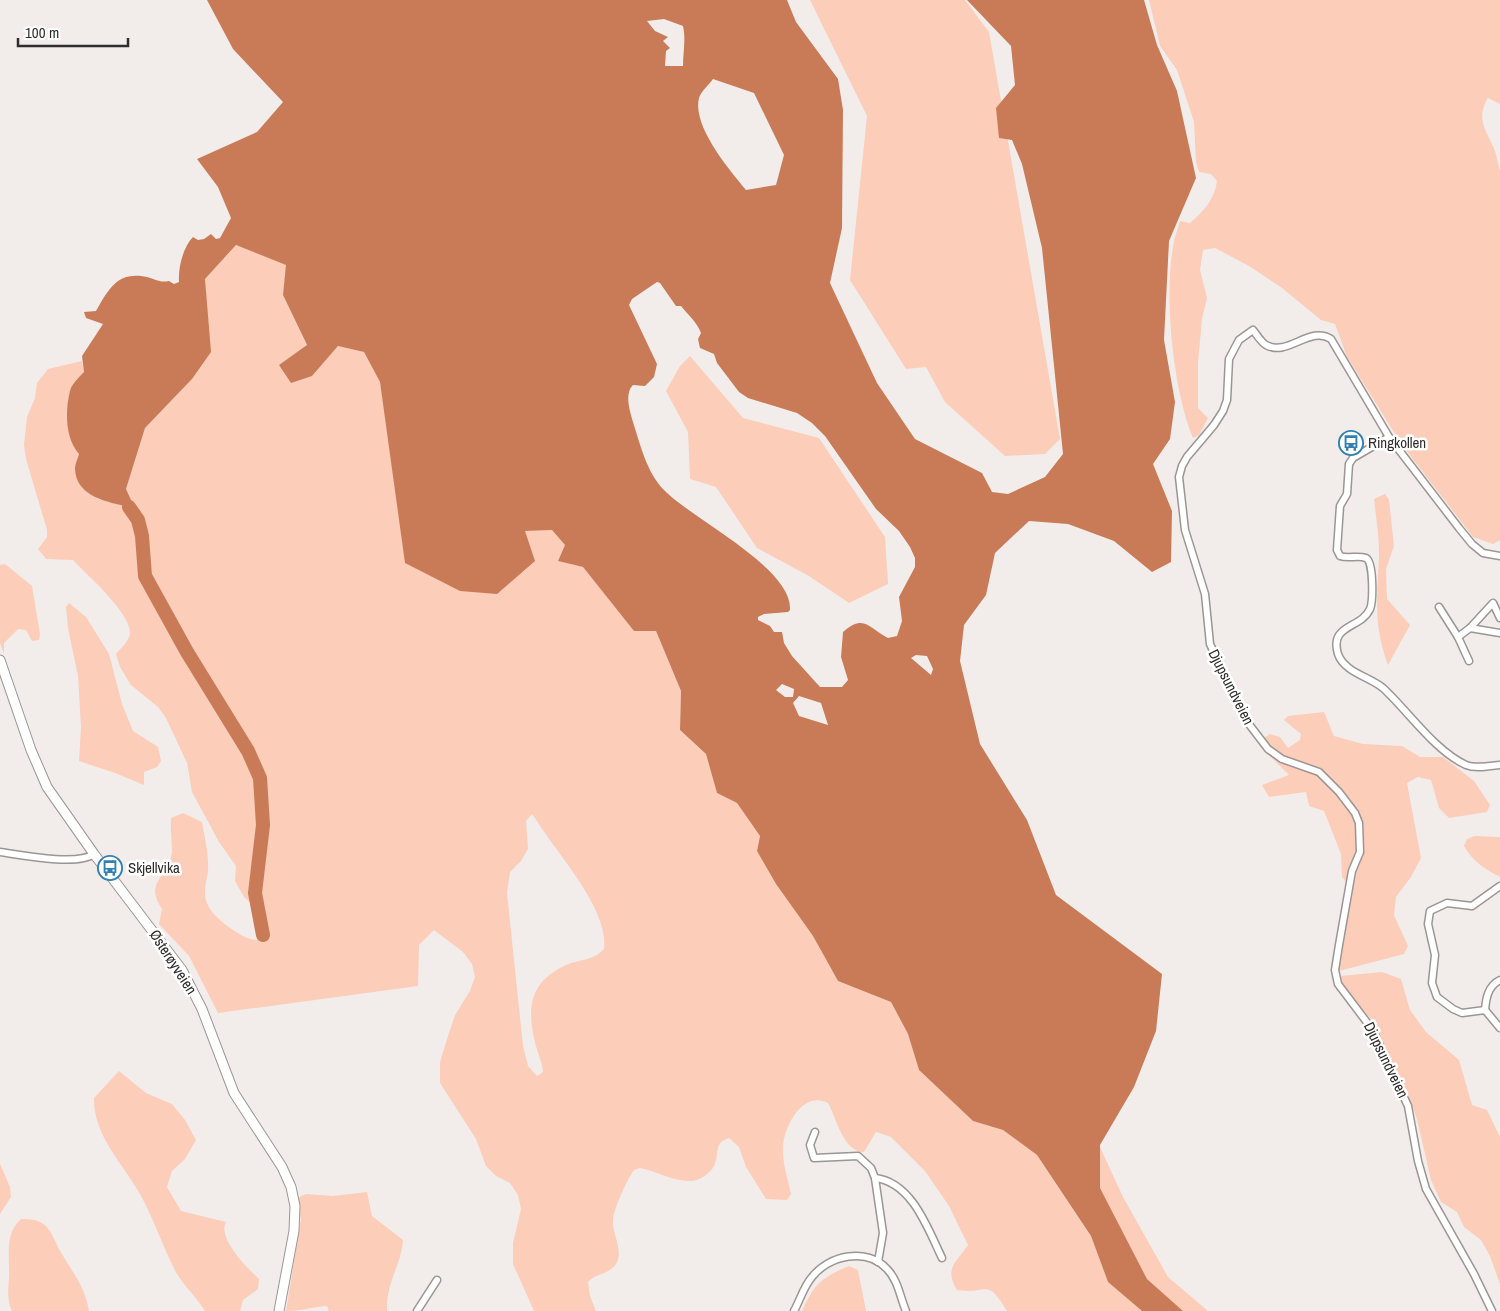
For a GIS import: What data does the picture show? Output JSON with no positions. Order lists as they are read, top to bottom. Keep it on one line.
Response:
{"streets":{"main road":["Østerøyveien"],"street":["Djupsundveien"]},"places":{"bus stop":["Ringkollen","Skjellvika"]},"scale_bar":"100 m"}
